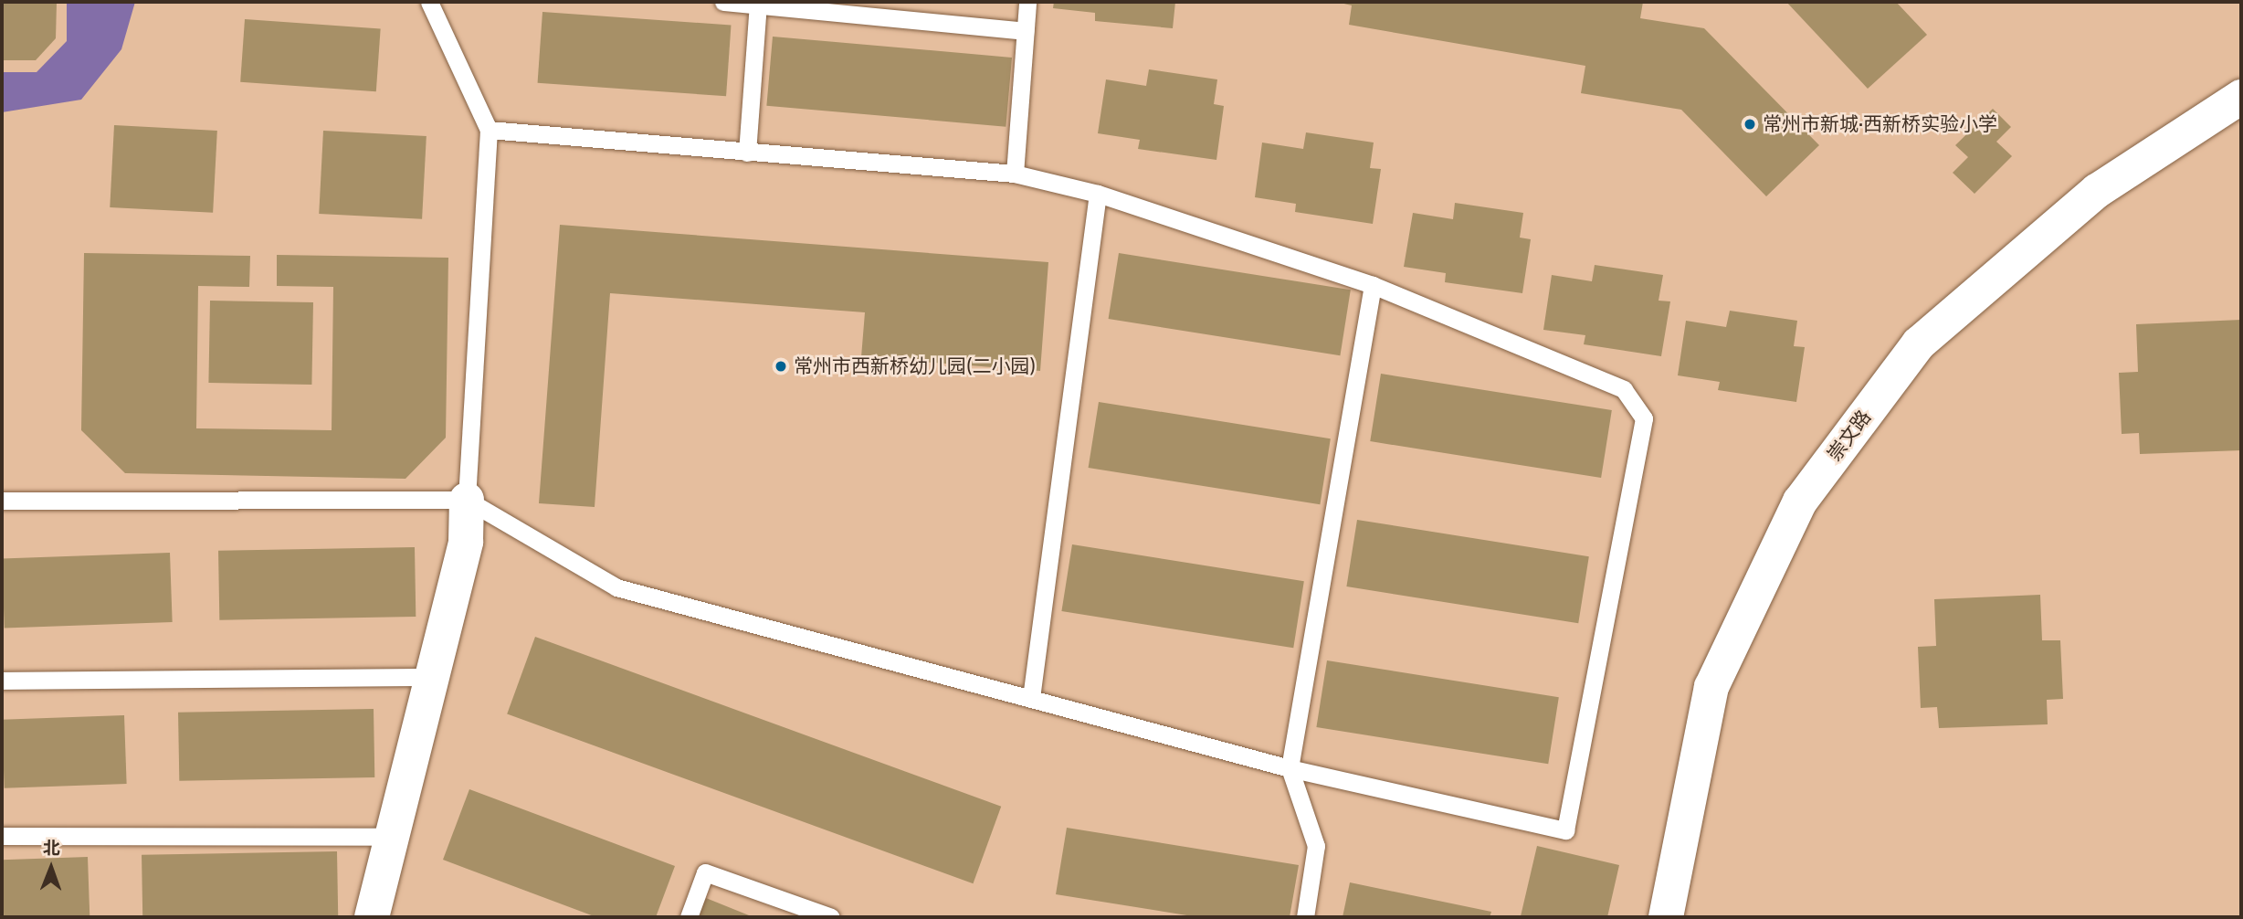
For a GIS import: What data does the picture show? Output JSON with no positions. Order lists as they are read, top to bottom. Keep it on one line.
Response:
{"streets":{"street":["崇文路"]},"places":["常州市新城·西新桥实验小学","常州市西新桥幼儿园(二小园)"],"north":"top"}
